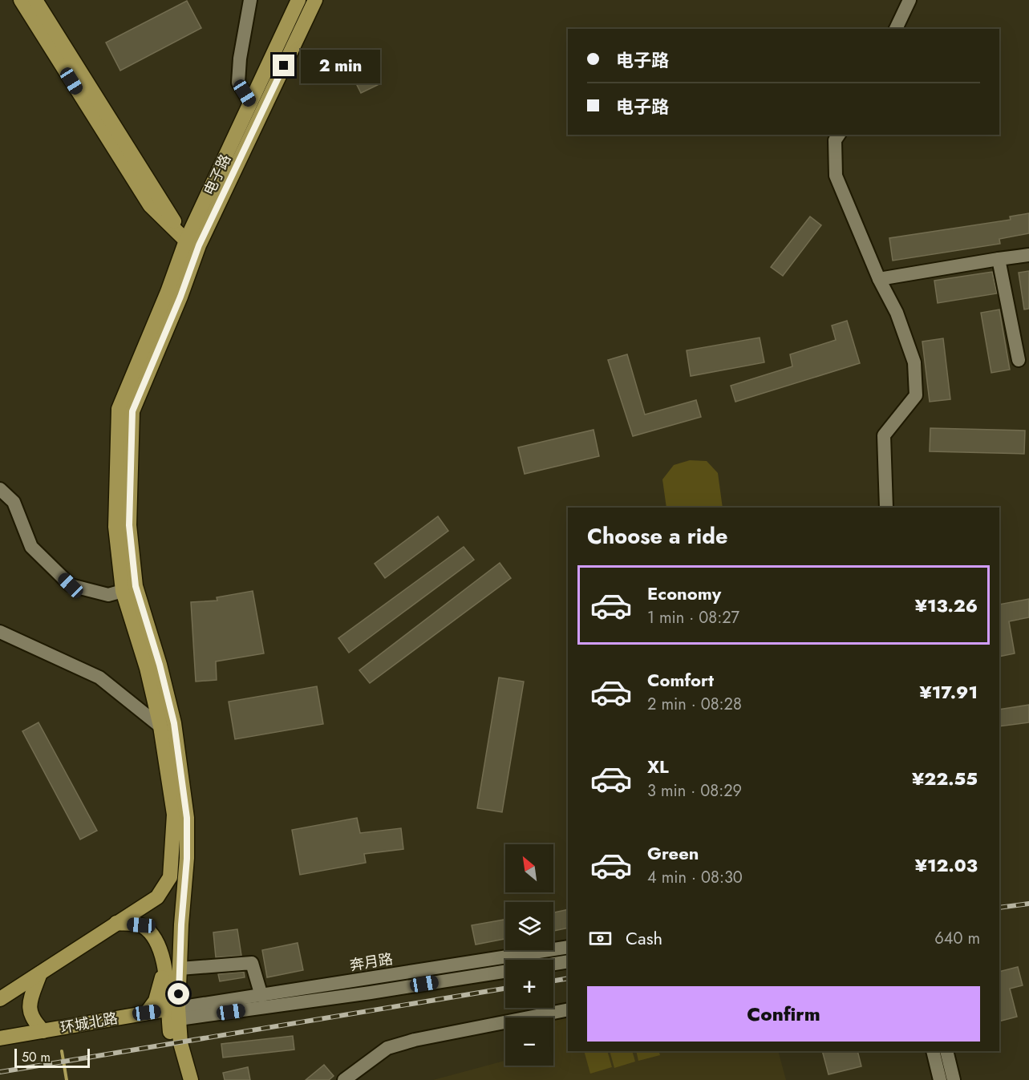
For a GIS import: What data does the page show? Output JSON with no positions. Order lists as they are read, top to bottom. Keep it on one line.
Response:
{"streets":{"main road":["电子路","环城北路"],"street":["奔月路"]},"crossings":[["电子路","奔月路"],["电子路","环城北路"],["奔月路","环城北路"]],"scale_bar":"50 m","north":"top left","page":{"banner":["电子路","电子路"],"bubble":"2 min","heading":"Choose a ride","list":[{"name":"Economy","note":"1 min · 08:27","value":"¥13.26"},{"name":"Comfort","note":"2 min · 08:28","value":"¥17.91"},{"name":"XL","note":"3 min · 08:29","value":"¥22.55"},{"name":"Green","note":"4 min · 08:30","value":"¥12.03"}],"map_buttons":["+","−"],"pay":["Cash","640 m"],"buttons":"Confirm","scale":"50 m"}}
